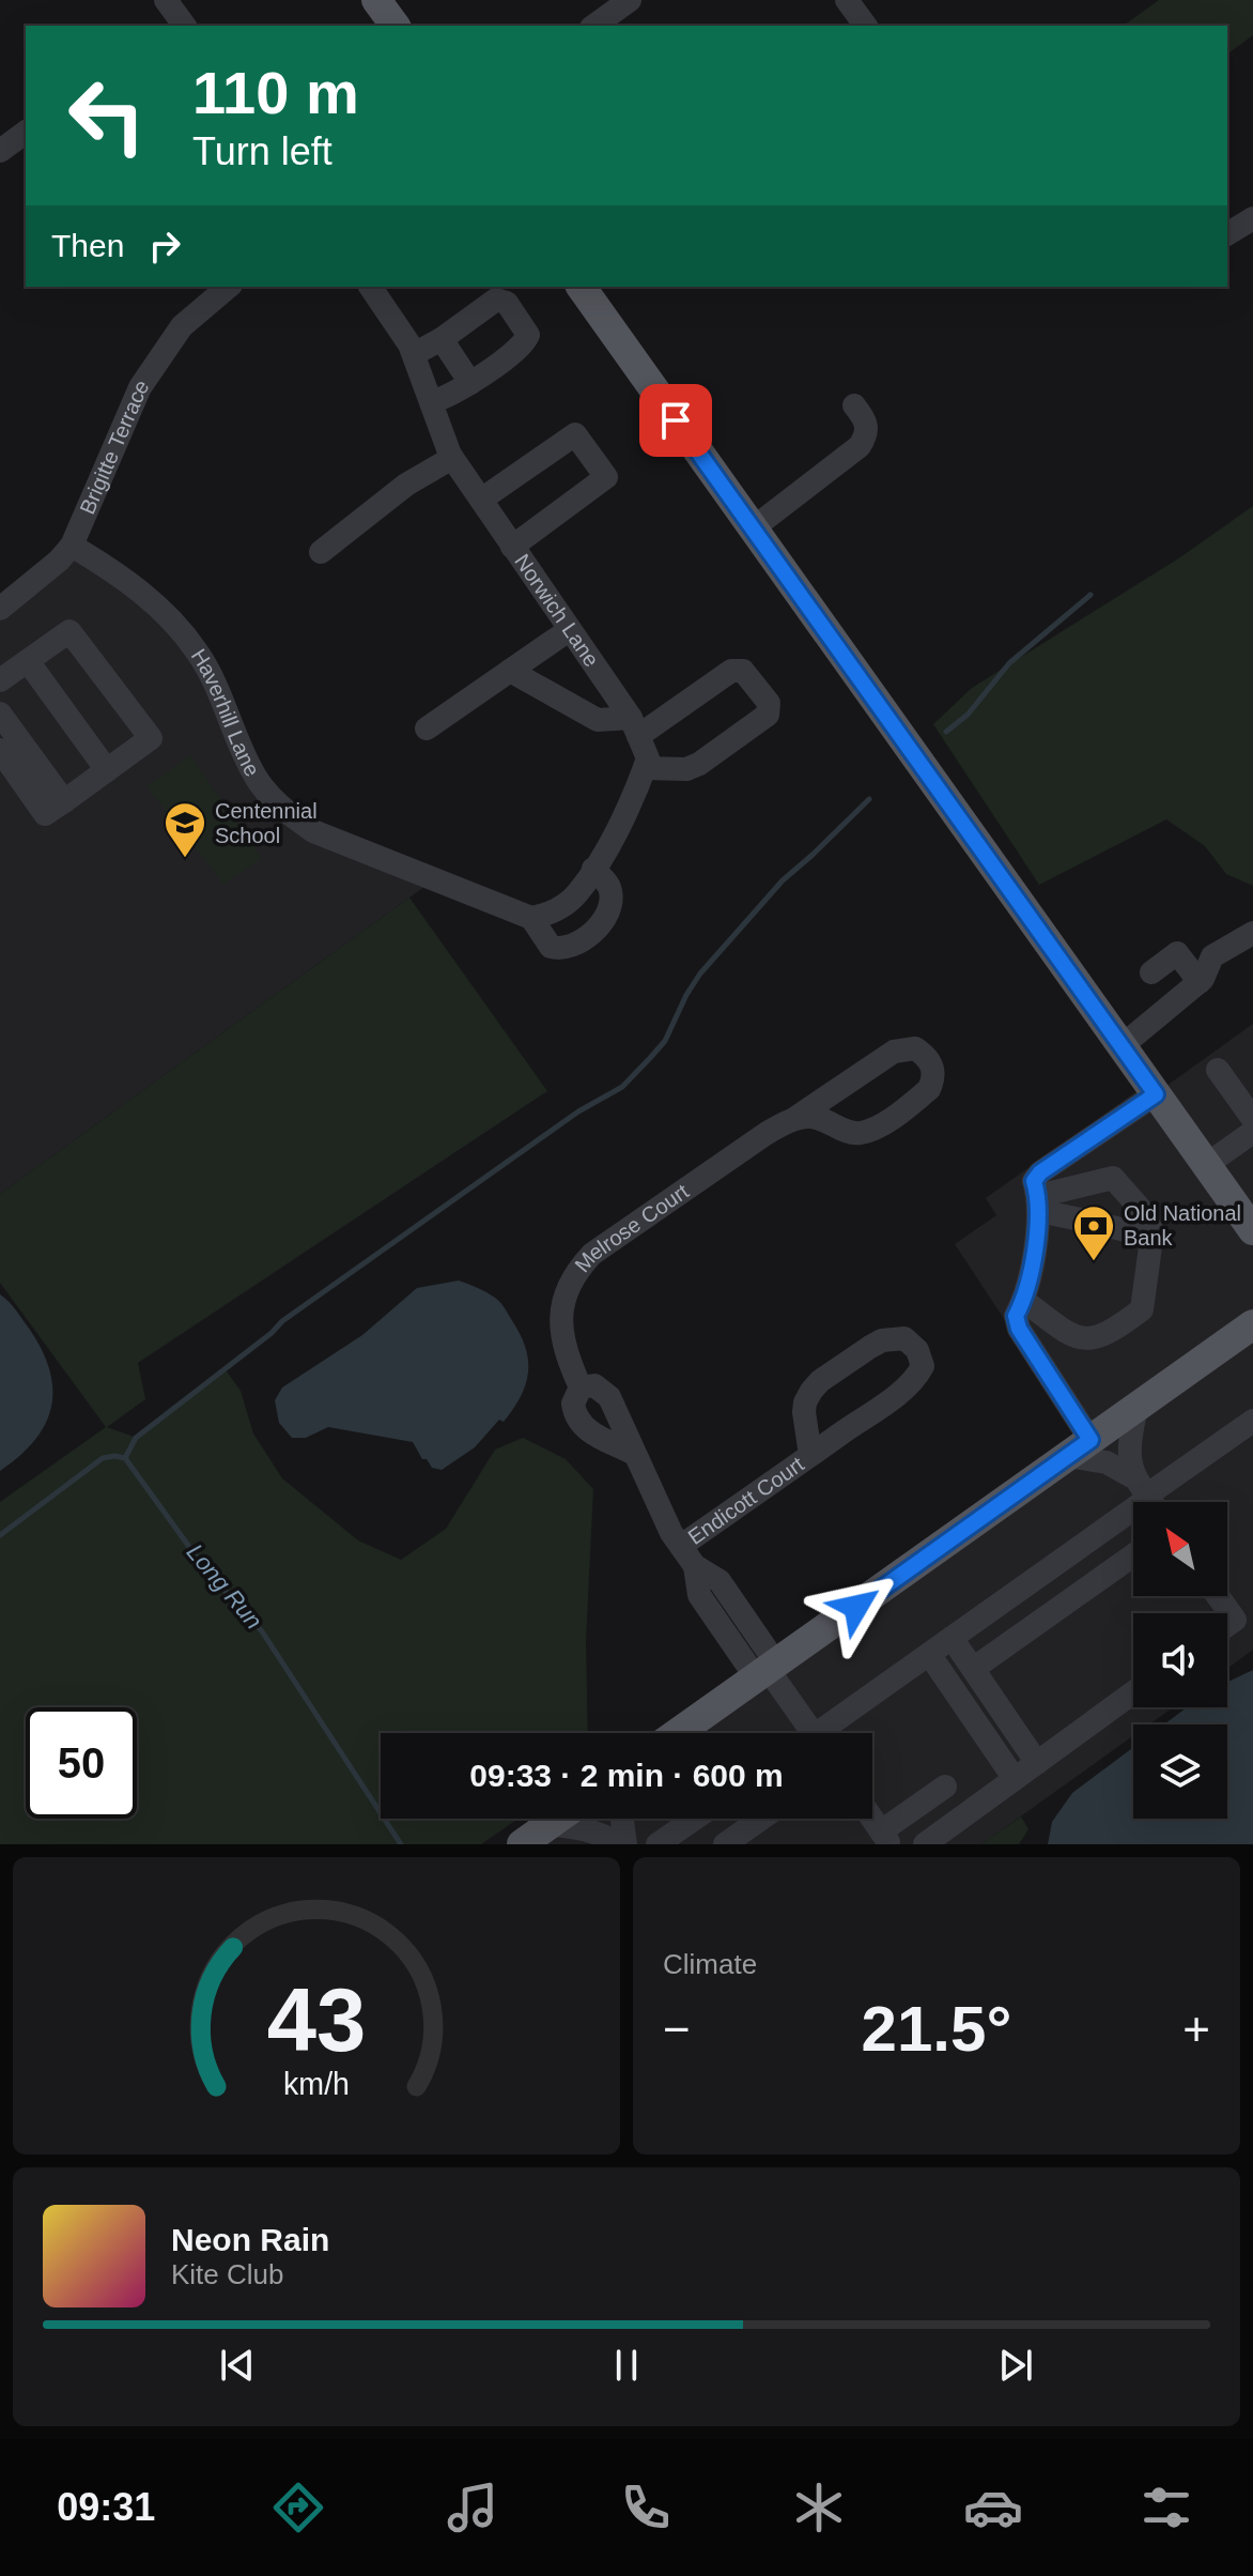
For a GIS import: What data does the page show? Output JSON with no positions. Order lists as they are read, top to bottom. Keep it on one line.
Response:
{"streets":{"street":["Brigitte Terrace","Norwich Lane","Haverhill Lane","Melrose Court","Endicott Court"]},"crossings":[["Brigitte Terrace","Haverhill Lane"]],"water":["Long Run"],"places":{"school or university":["Centennial School"],"bank":["Old National Bank"]},"north":"top left","page":{"turn":["110 m","Turn left"],"then":"Then","limit":"50","trip":"09:33 · 2 min · 600 m","tile":"Climate","heat":["−","21.5°","+"],"song":["Neon Rain","Kite Club"],"tabs":"09:31","gauge":["43","km/h"]}}
